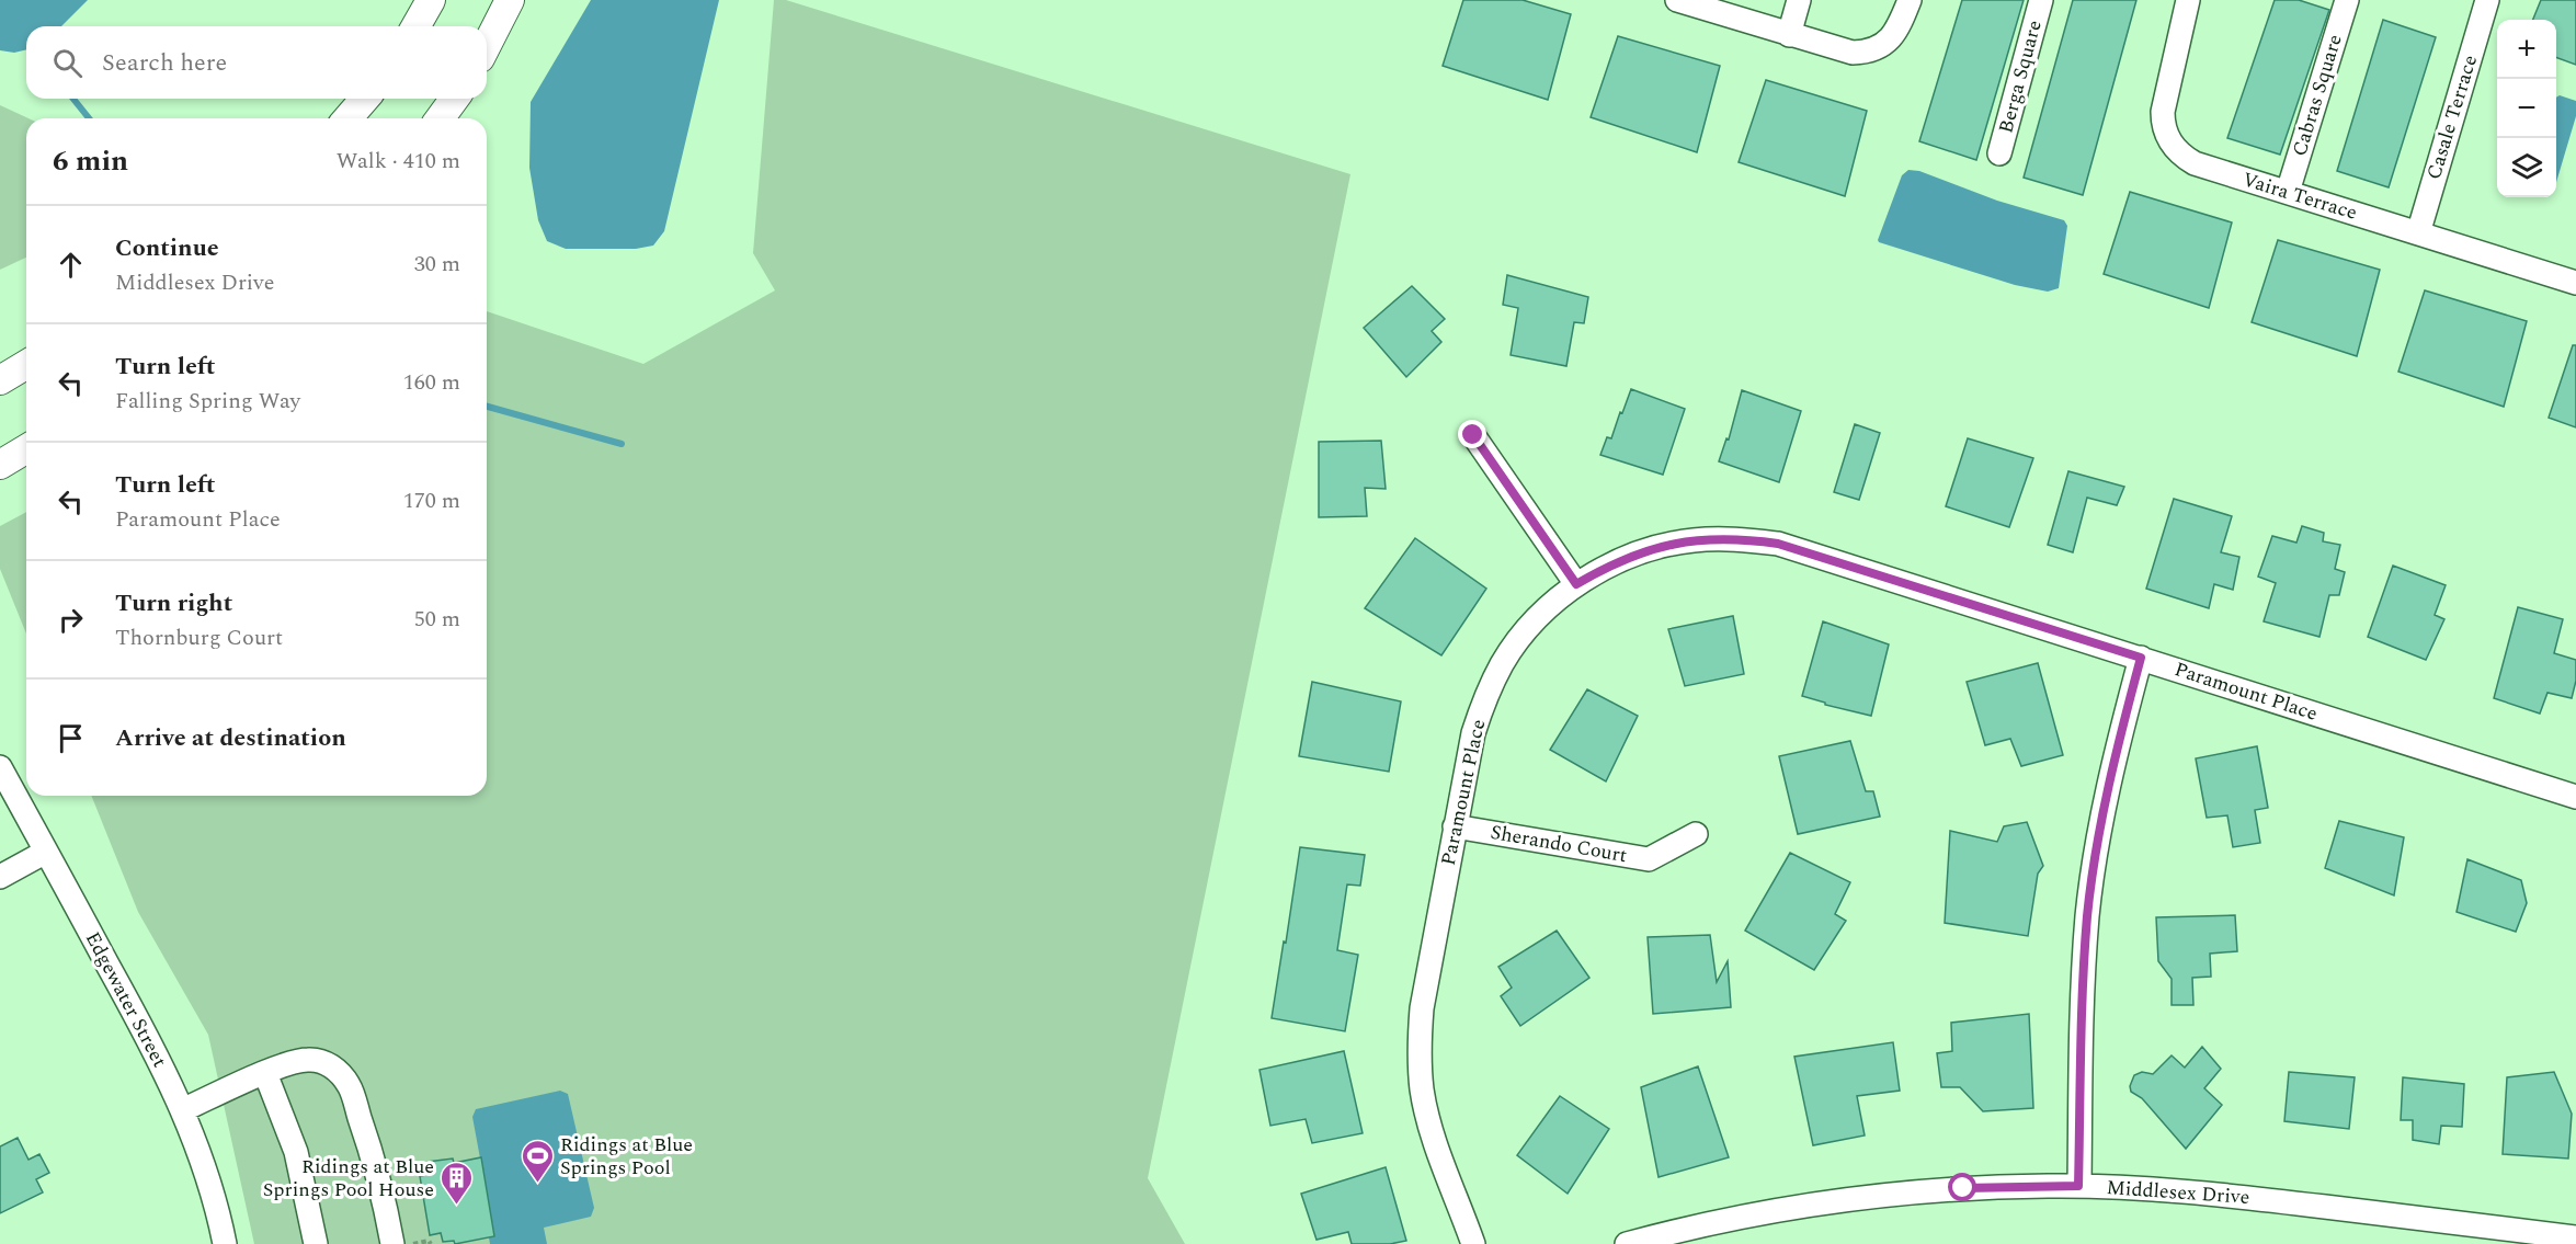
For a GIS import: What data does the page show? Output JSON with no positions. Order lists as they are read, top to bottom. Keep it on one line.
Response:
{"streets":{"street":["Berga Square","Cabras Square","Casale Terrace","Vaira Terrace","Paramount Place","Sherando Court","Edgewater Street","Middlesex Drive"]},"crossings":[["Cabras Square","Vaira Terrace"],["Casale Terrace","Vaira Terrace"],["Paramount Place","Sherando Court"]],"places":{"sports":["Ridings at Blue Springs Pool"],"building":["Ridings at Blue Springs Pool House"]},"page":{"map_buttons":["+","−"],"search":"Search here","heading":["6 min","Walk · 410 m"],"list":[["Continue","Middlesex Drive","30 m"],["Turn left","Falling Spring Way","160 m"],["Turn left","Paramount Place","170 m"],["Turn right","Thornburg Court","50 m"],"Arrive at destination"]}}
